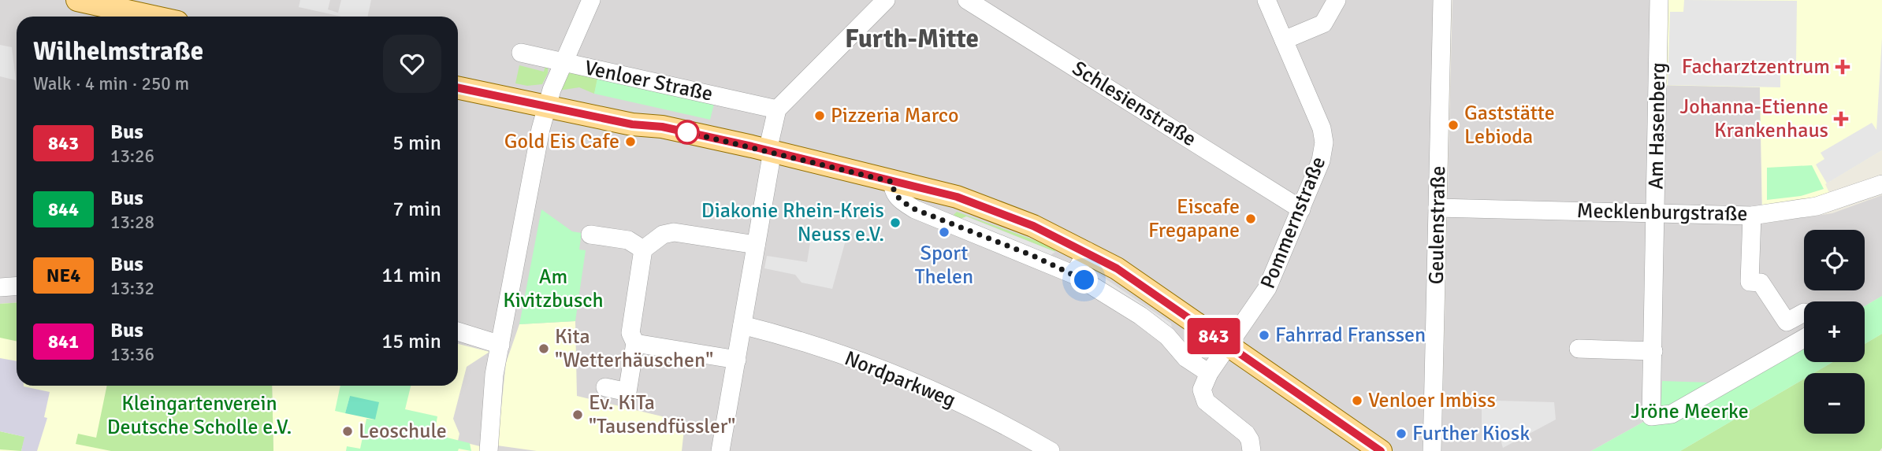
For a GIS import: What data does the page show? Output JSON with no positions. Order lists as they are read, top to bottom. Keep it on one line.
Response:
{"streets":{"main road":["Venloer Straße"],"street":["Schlesienstraße","Am Hasenberg","Mecklenburgstraße","Pommernstraße","Geulenstraße","Nordparkweg"]},"crossings":[["Venloer Straße","Pommernstraße"],["Schlesienstraße","Pommernstraße"],["Am Hasenberg","Mecklenburgstraße"],["Mecklenburgstraße","Geulenstraße"]],"districts":["Furth-Mitte"],"parks":["Am Kivitzbusch","Kleingartenverein Deutsche Scholle e.V.","Jröne Meerke"],"places":{"health":["Facharztzentrum","Johanna-Etienne Krankenhaus"],"other":["Pizzeria Marco","Gaststätte Lebioda","Gold Eis Cafe","Eiscafe Fregapane","Diakonie Rhein-Kreis Neuss e.V.","Sport Thelen","Fahrrad Franssen","Kita \"Wetterhäuschen\"","Venloer Imbiss","Ev. KiTa \"Tausendfüssler\"","Leoschule","Further Kiosk"]},"lines":["bus line 843"],"page":{"on_map":"843","heading":["Wilhelmstraße","Walk · 4 min · 250 m"],"list":[{"mark":"843","name":"Bus","note":"13:26","value":"5 min"},{"mark":"844","name":"Bus","note":"13:28","value":"7 min"},{"mark":"NE4","name":"Bus","note":"13:32","value":"11 min"},{"mark":"841","name":"Bus","note":"13:36","value":"15 min"}],"map_buttons":["+","−"]}}
